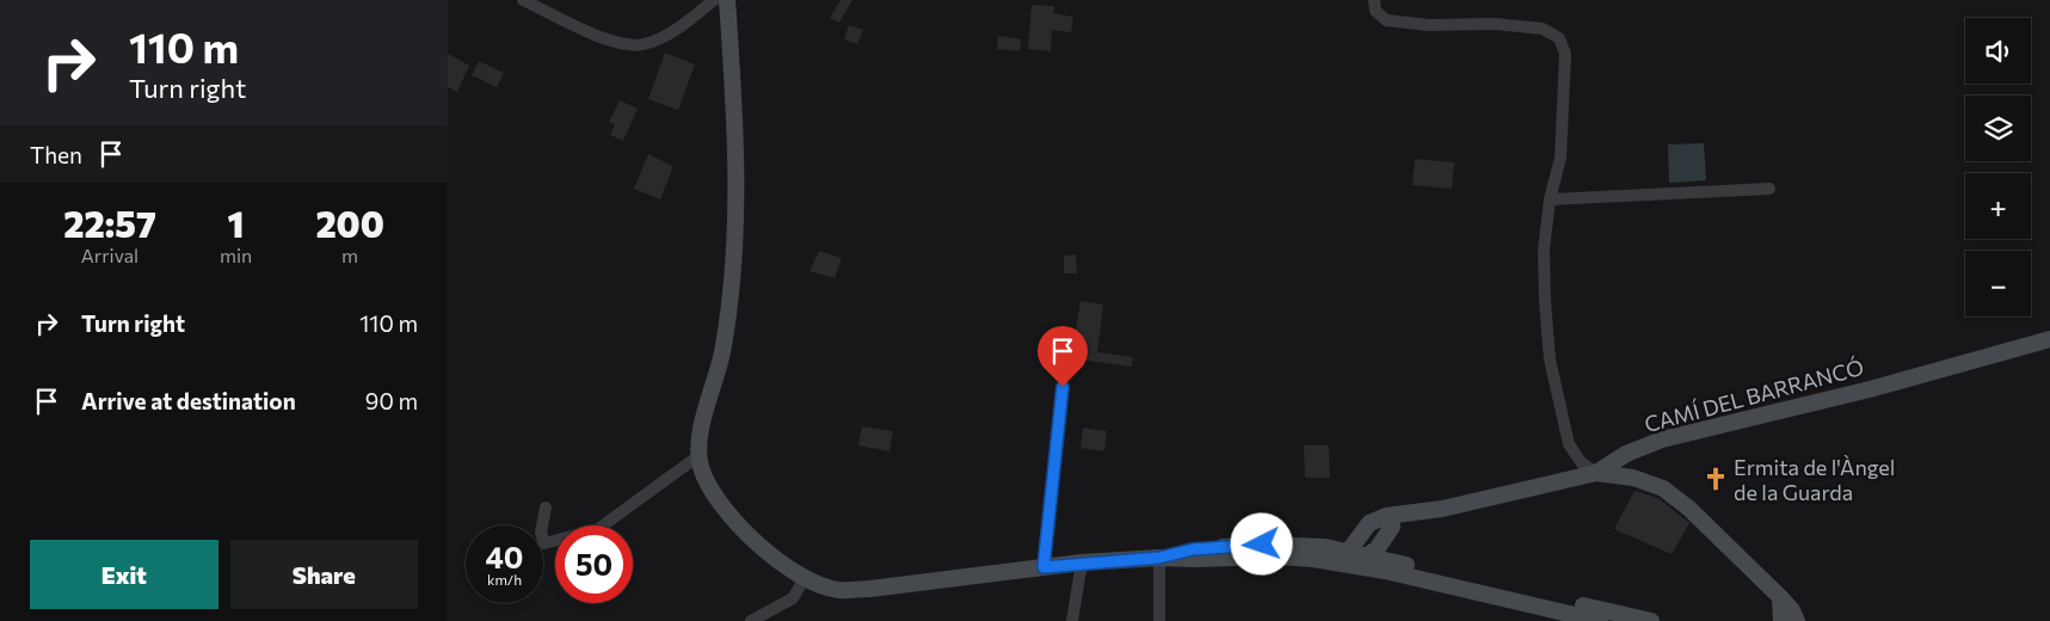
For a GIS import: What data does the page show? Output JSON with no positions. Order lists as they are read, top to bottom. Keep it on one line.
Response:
{"streets":{"main road":["CAMÍ DEL BARRANCÓ"]},"places":{"church":["Ermita de l'Àngel de la Guarda"]},"page":{"turn":["110 m","Turn right"],"map_buttons":["+","−"],"then":"Then","eta":["22:57","Arrival","1","min","200","m"],"list":[{"name":"Turn right","value":"110 m"},{"name":"Arrive at destination","value":"90 m"}],"speed":"40 km/h","limit":"50","buttons":["Exit","Share"]}}
